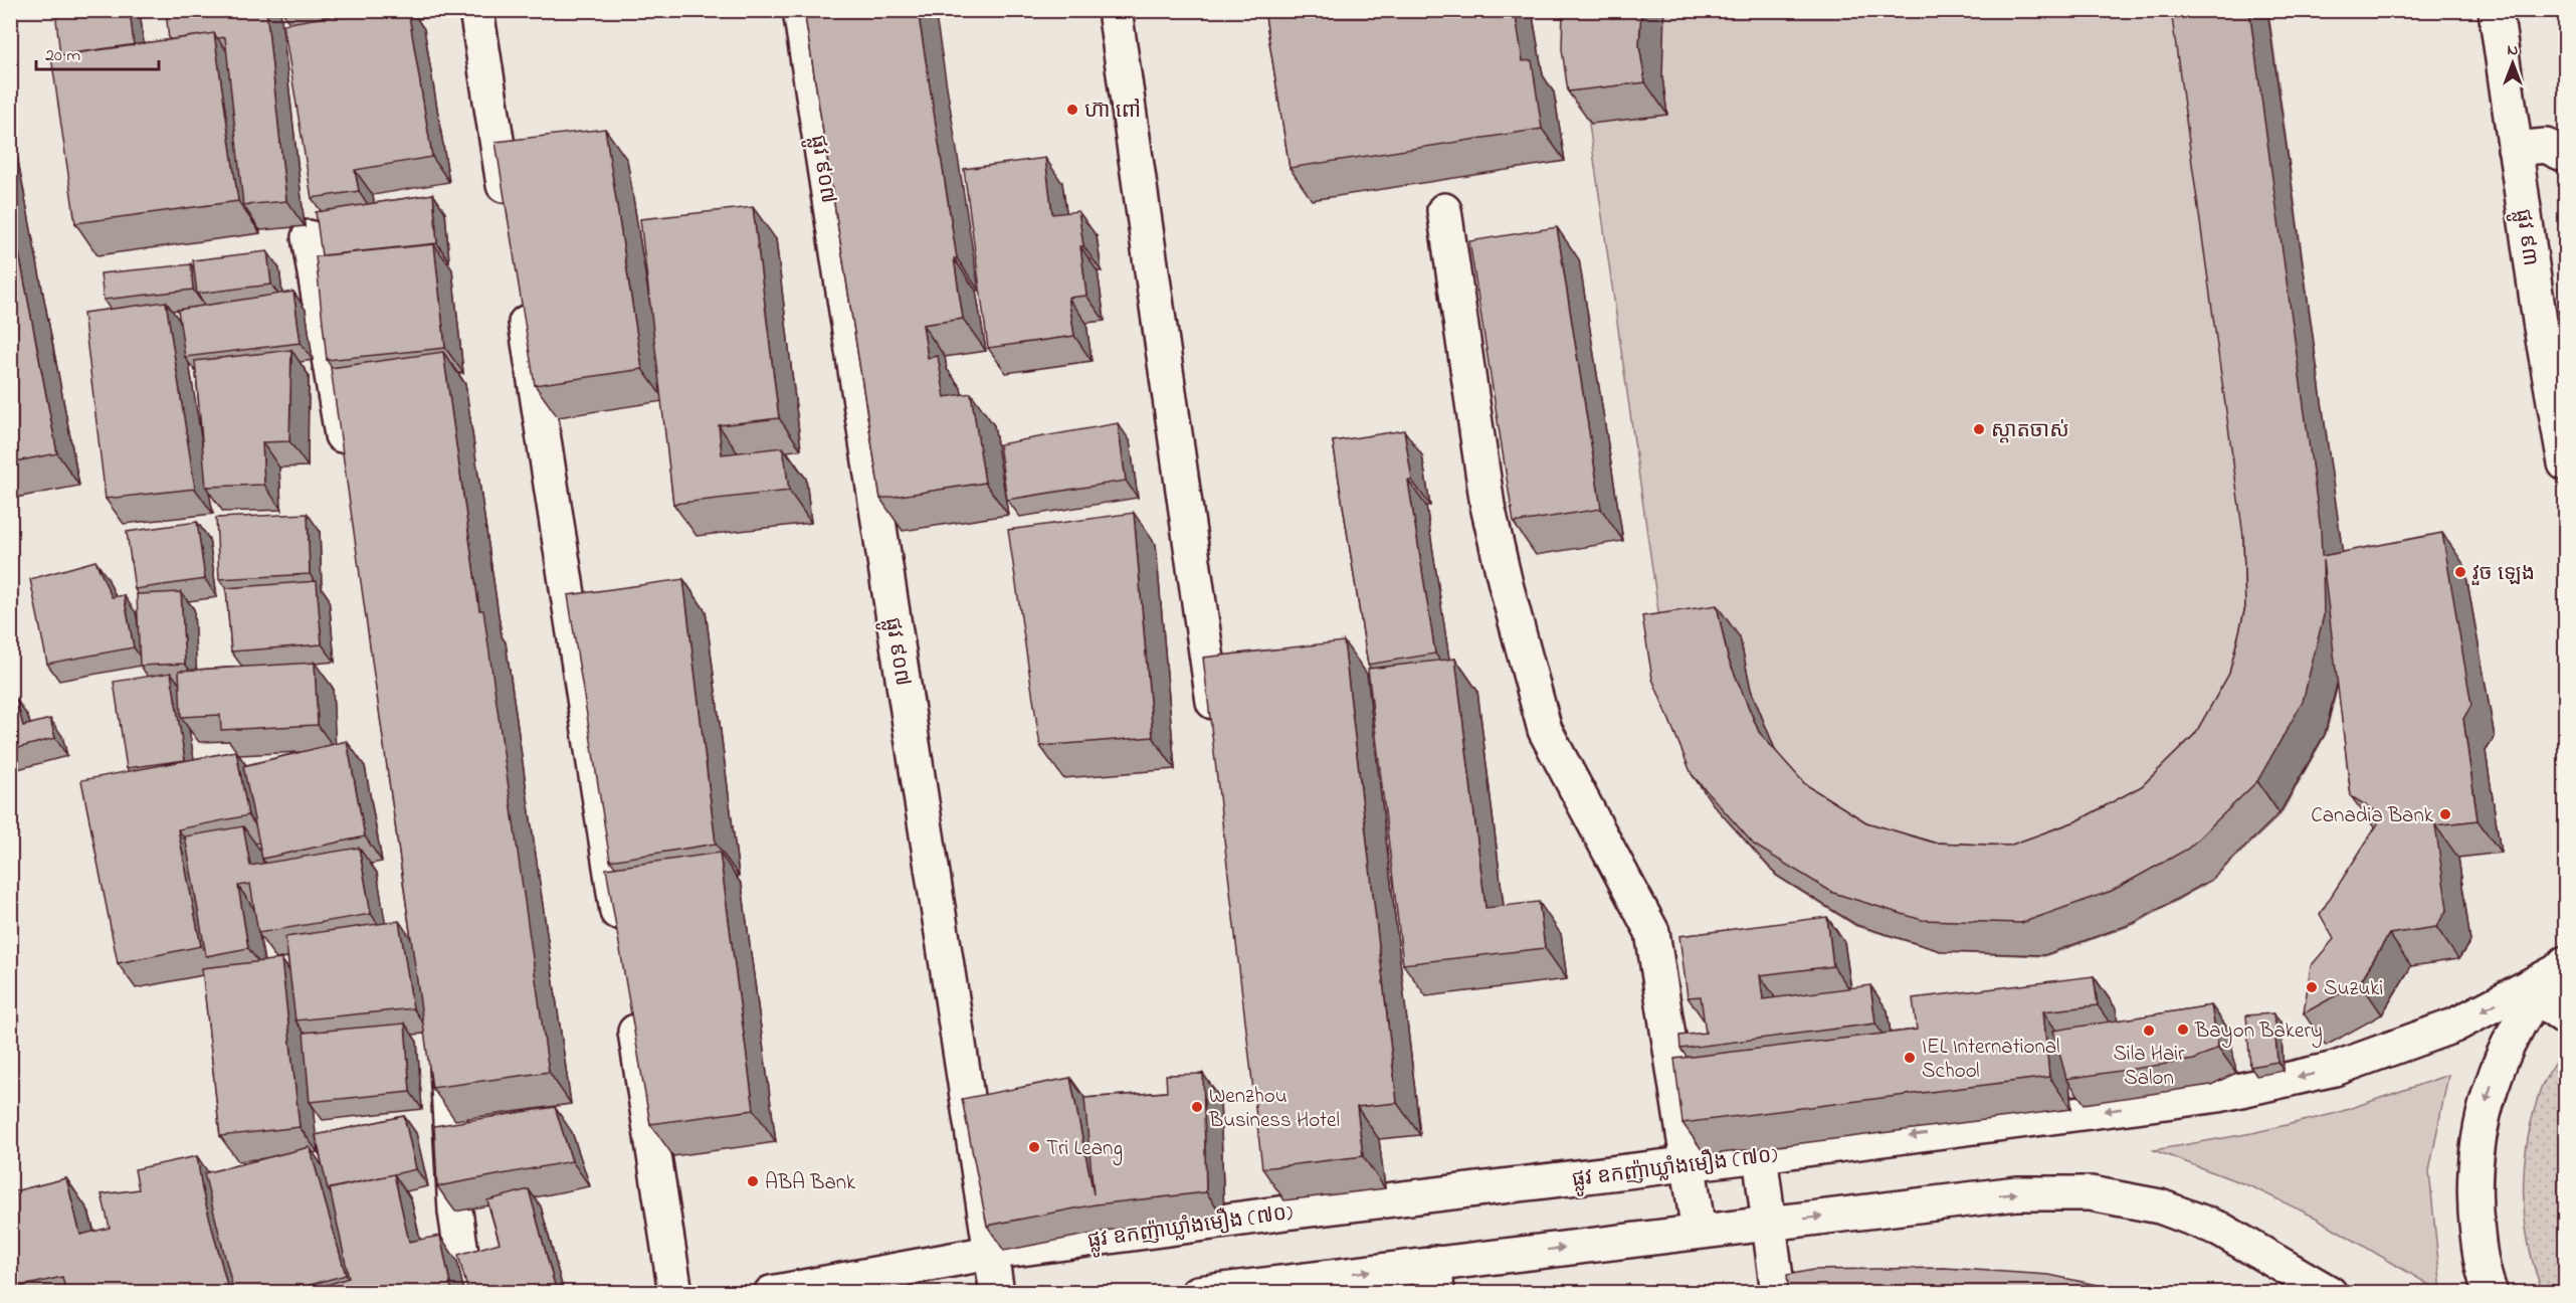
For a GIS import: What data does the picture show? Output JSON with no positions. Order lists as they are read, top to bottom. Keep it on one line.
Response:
{"streets":{"main road":["ផ្លូវ ៩០៧","ផ្លូវ ៩៣","ផ្លូវ ឧកញ៉ាឃ្លាំងមឿង (៧០)"]},"crossings":[["ផ្លូវ ៩០៧","ផ្លូវ ឧកញ៉ាឃ្លាំងមឿង (៧០)"]],"places":["ហ៊ា ពៅ","ស្ដាតចាស់","វួច ឡេង","Canadia Bank","Suzuki","Bayon Bakery","Sila Hair Salon","IEL International School","Wenzhou Business Hotel","Tri Leang","ABA Bank"],"scale_bar":"20 m","north":"top"}
